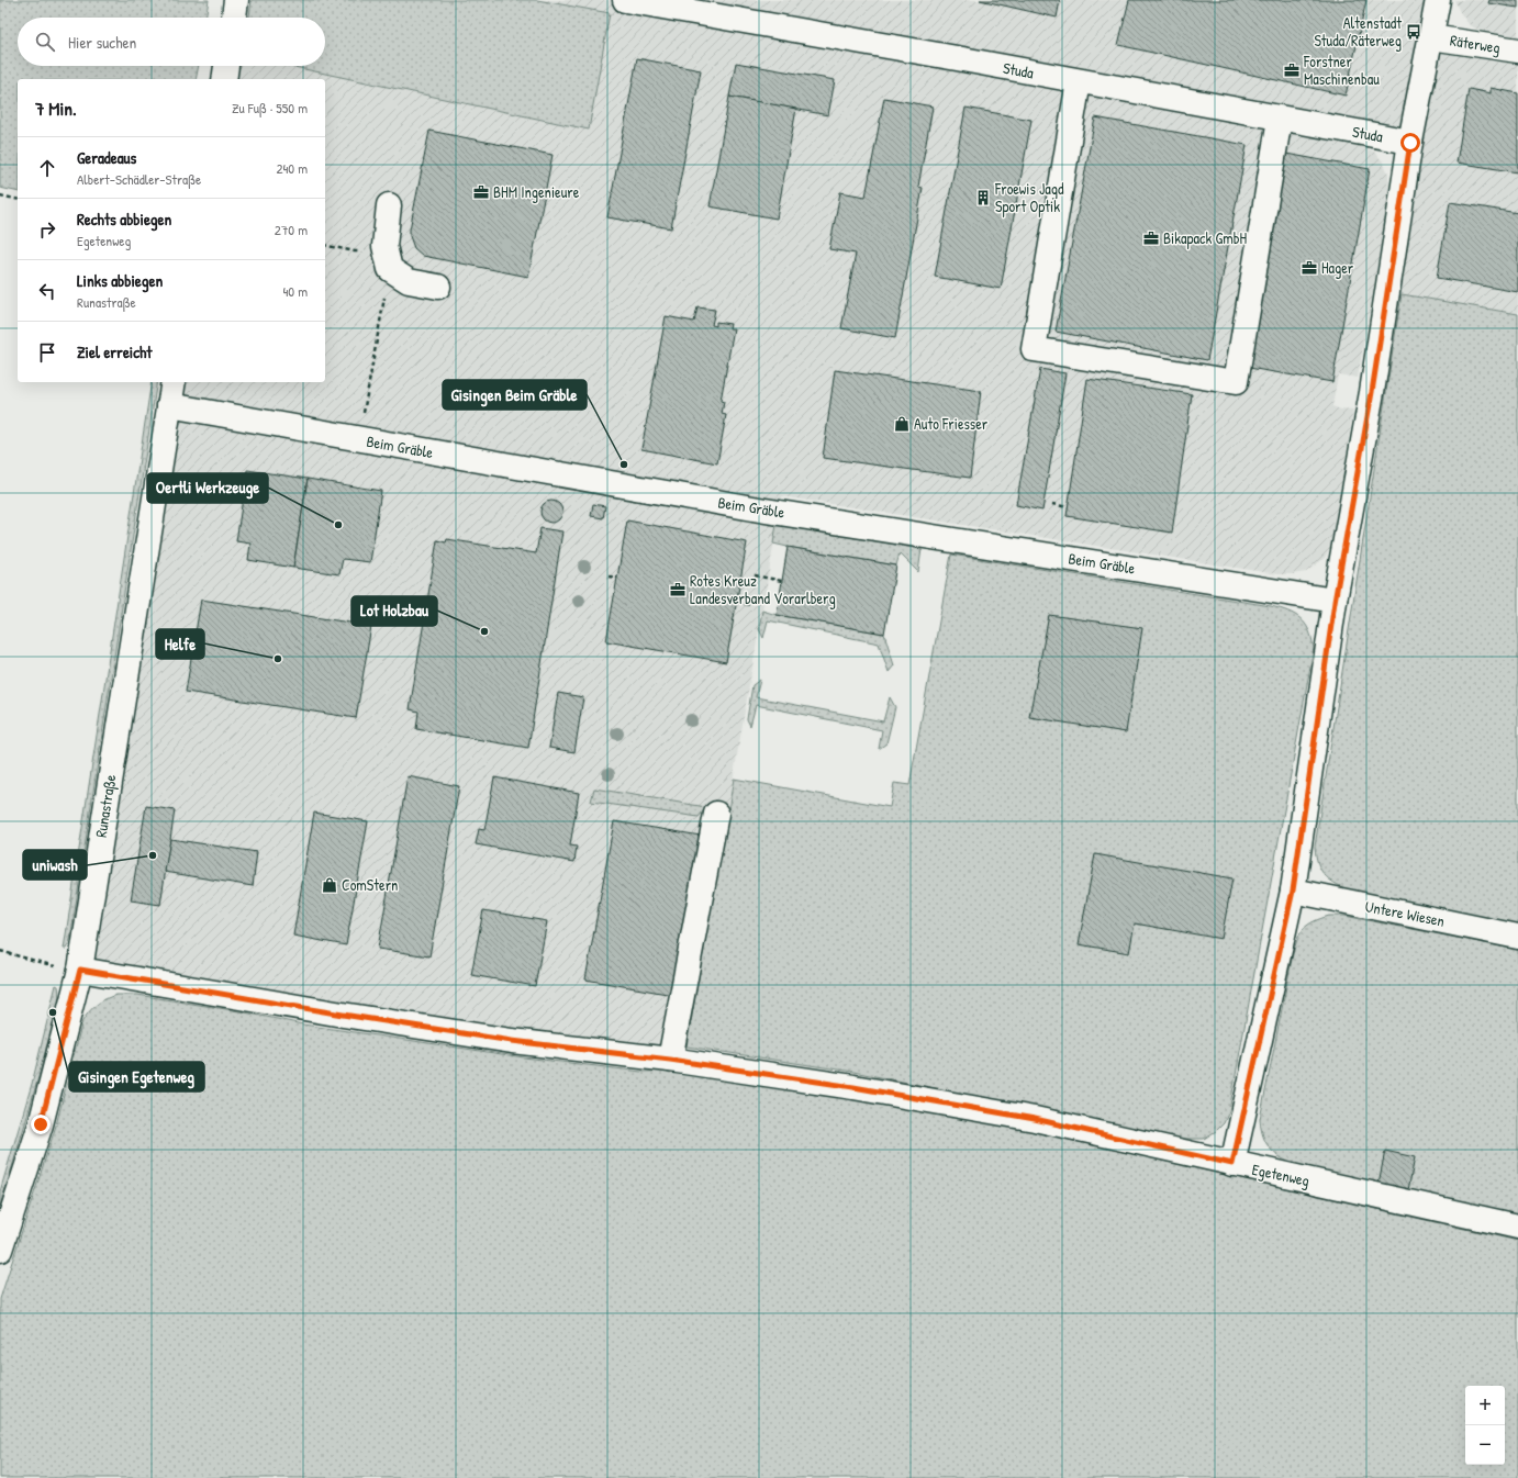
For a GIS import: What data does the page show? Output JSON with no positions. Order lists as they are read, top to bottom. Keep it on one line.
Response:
{"streets":{"street":["Räterweg","Studa","Beim Gräble","Runastraße","Untere Wiesen","Egetenweg"]},"crossings":[["Beim Gräble","Runastraße"],["Runastraße","Egetenweg"]],"places":{"bus stop":["Altenstadt Studa/Räterweg"],"office":["Forstner Maschinenbau","BHM Ingenieure","Bikapack GmbH","Hager","Rotes Kreuz Landesverband Vorarlberg"],"building":["Froewis Jagd Sport Optik"],"shop":["Auto Friesser","ComStern"],"other":["Gisingen Beim Gräble","Oertli Werkzeuge","Lot Holzbau","Helfe","uniwash","Gisingen Egetenweg"]},"page":{"search":"Hier suchen","heading":["7 Min.","Zu Fuß · 550 m"],"list":[["Geradeaus","Albert-Schädler-Straße","240 m"],["Rechts abbiegen","Egetenweg","270 m"],["Links abbiegen","Runastraße","40 m"],"Ziel erreicht"],"map_buttons":["+","−"]}}
